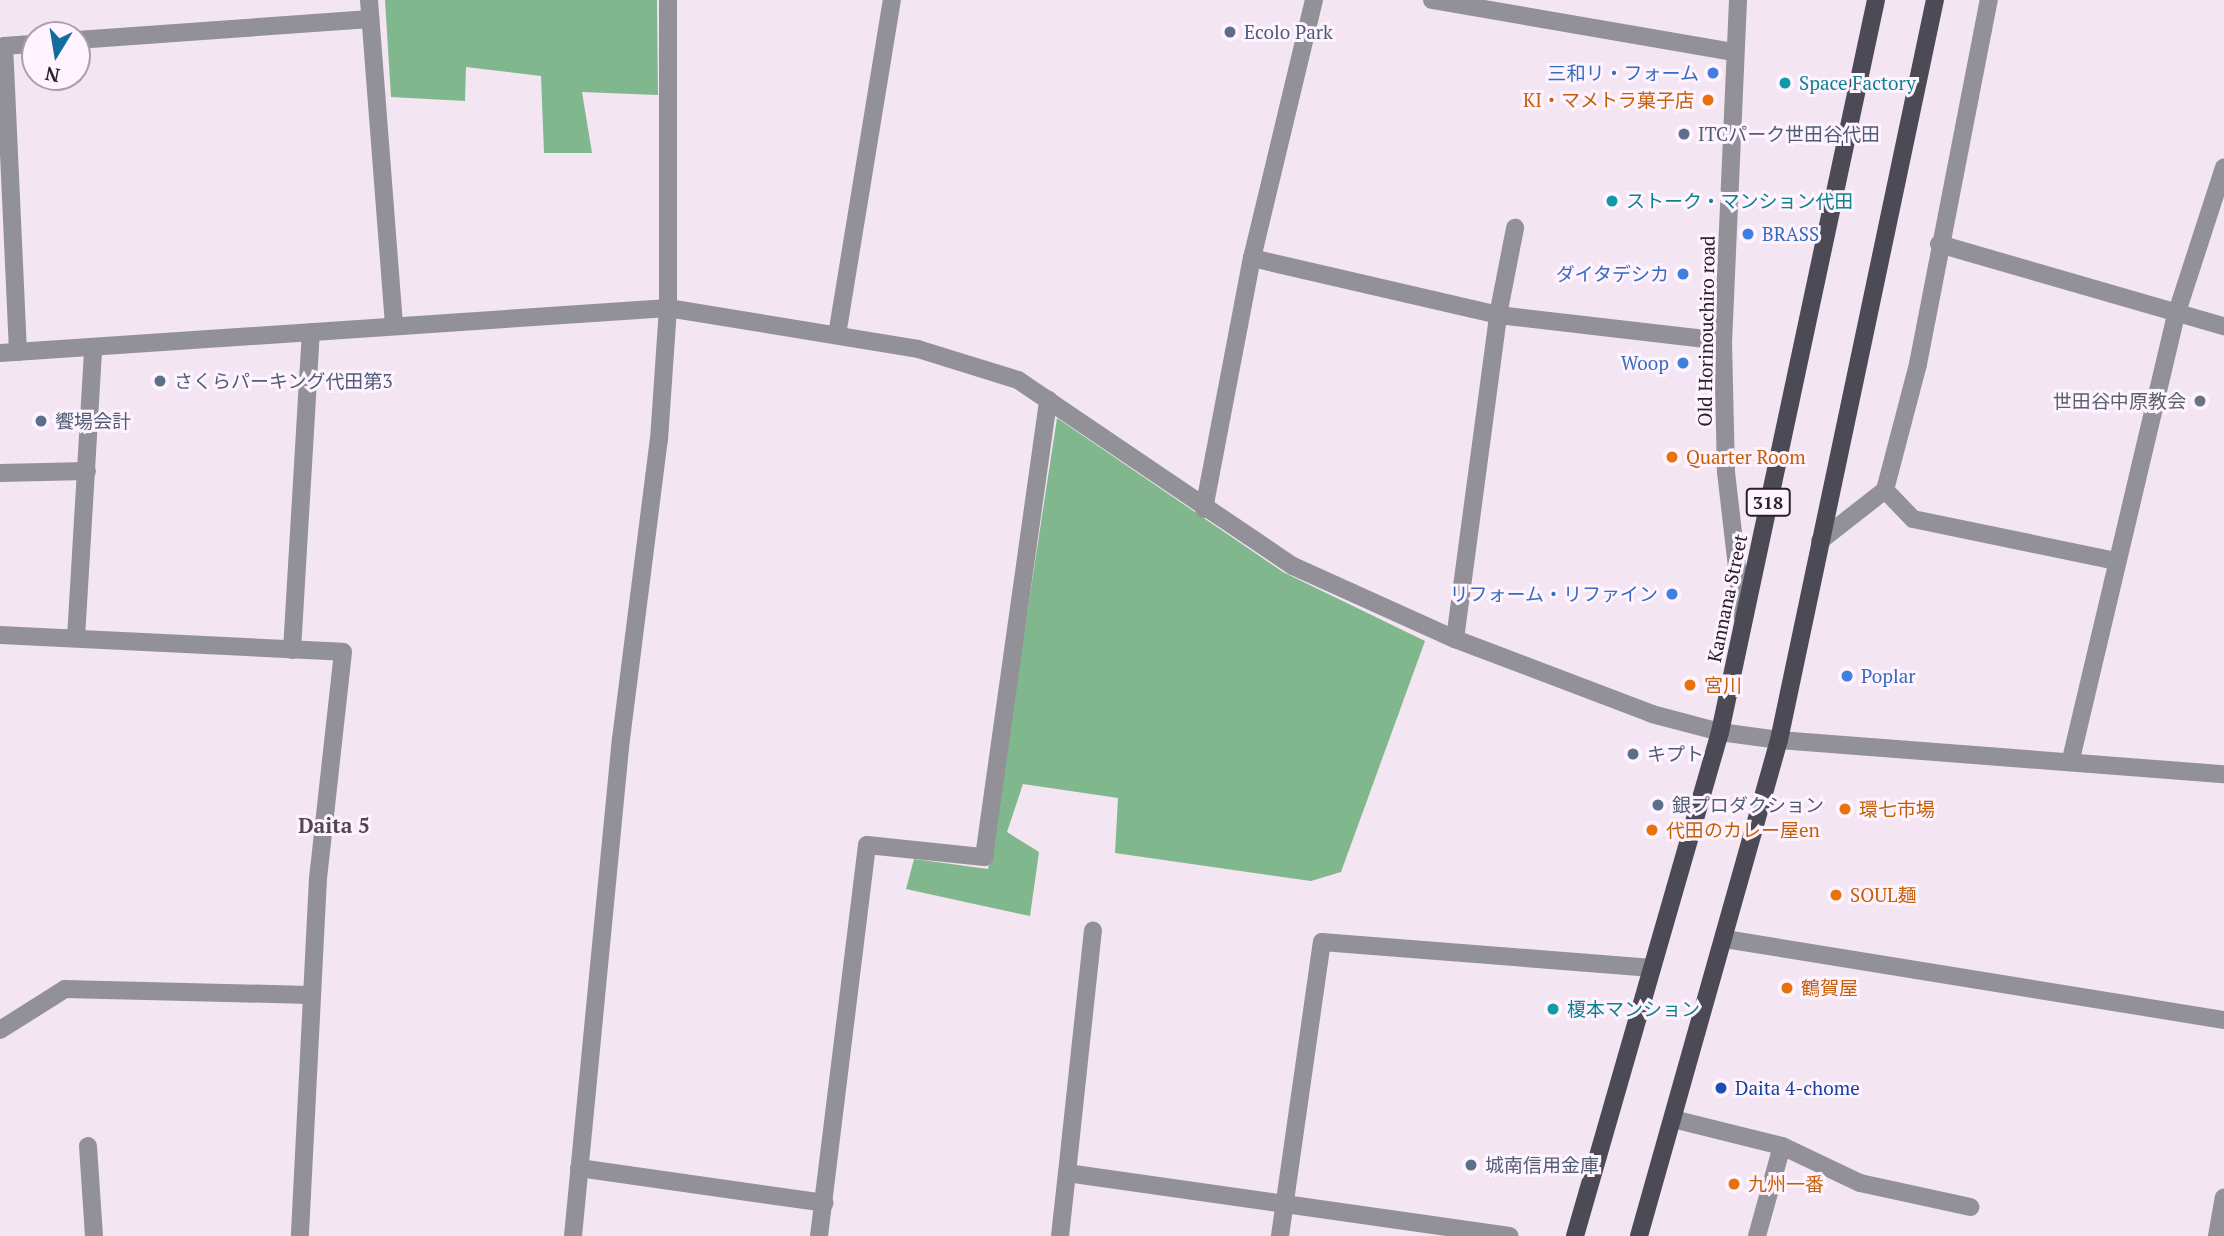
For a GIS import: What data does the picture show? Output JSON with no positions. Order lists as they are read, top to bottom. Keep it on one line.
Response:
{"streets":{"main road":["318","Kannana Street"],"street":["Old Horinouchiro road"]},"crossings":[["Old Horinouchiro road","Kannana Street"]],"districts":["Daita 5"],"places":["Ecolo Park","三和リ・フォーム","Space Factory","KI・マメトラ菓子店","ITCパーク世田谷代田","ストーク・マンション代田","BRASS","ダイタデシカ","Woop","さくらパーキング代田第3","世田谷中原教会","饗場会計","Quarter Room","リフォーム・リファイン","Poplar","宮川","キプト","銀プロダクション","環七市場","代田のカレー屋en","SOUL麺","鶴賀屋","榎本マンション","Daita 4-chome","城南信用金庫","九州一番"],"north":"bottom"}
